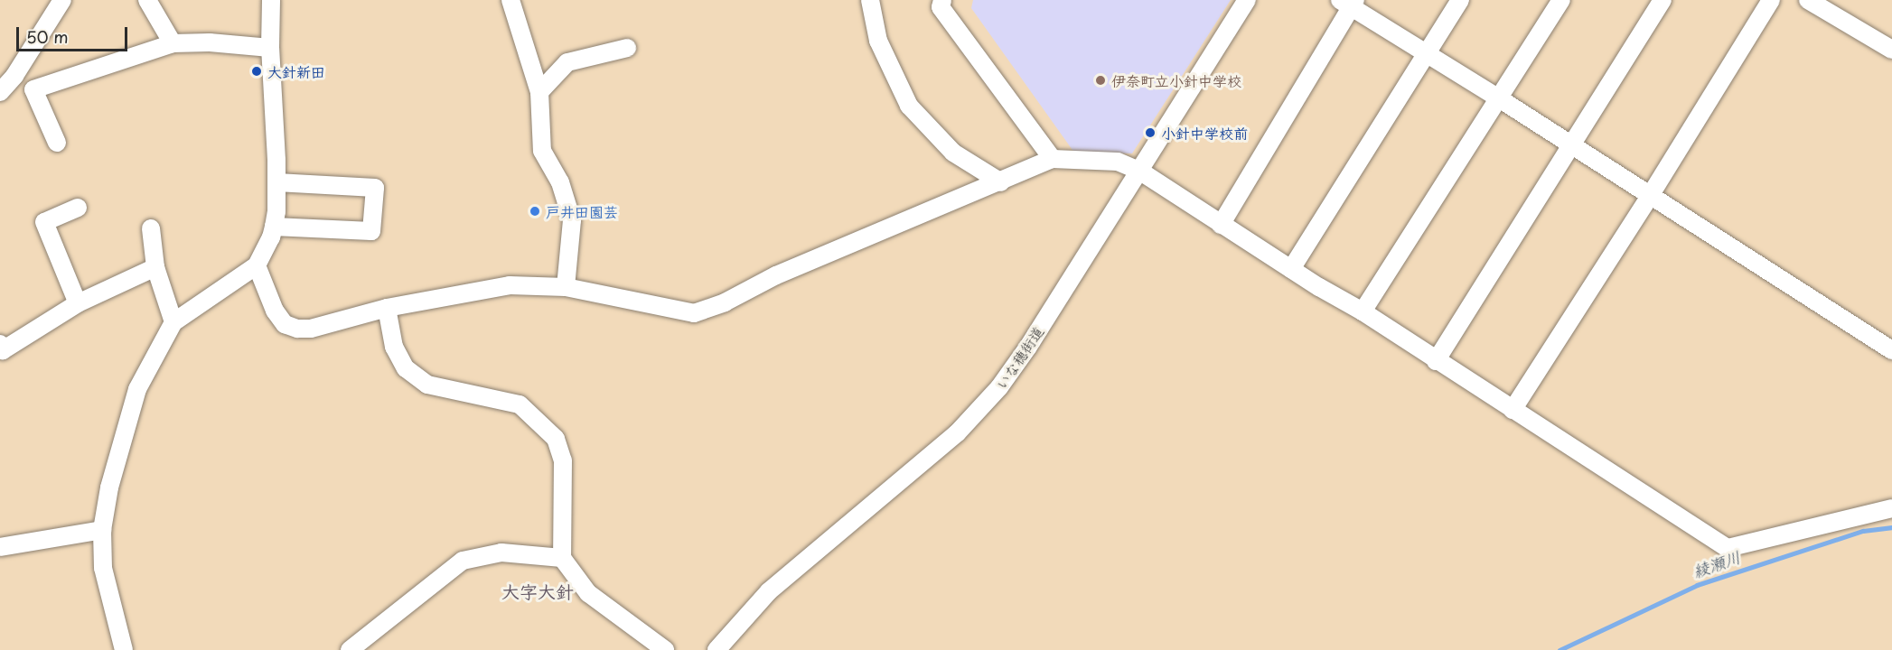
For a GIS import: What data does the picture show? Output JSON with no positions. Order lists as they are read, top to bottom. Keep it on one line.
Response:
{"streets":{"street":["いな穂街道"]},"districts":["大字大針"],"water":["綾瀬川"],"places":["大針新田","伊奈町立小針中学校","小針中学校前","戸井田園芸"],"scale_bar":"50 m"}
